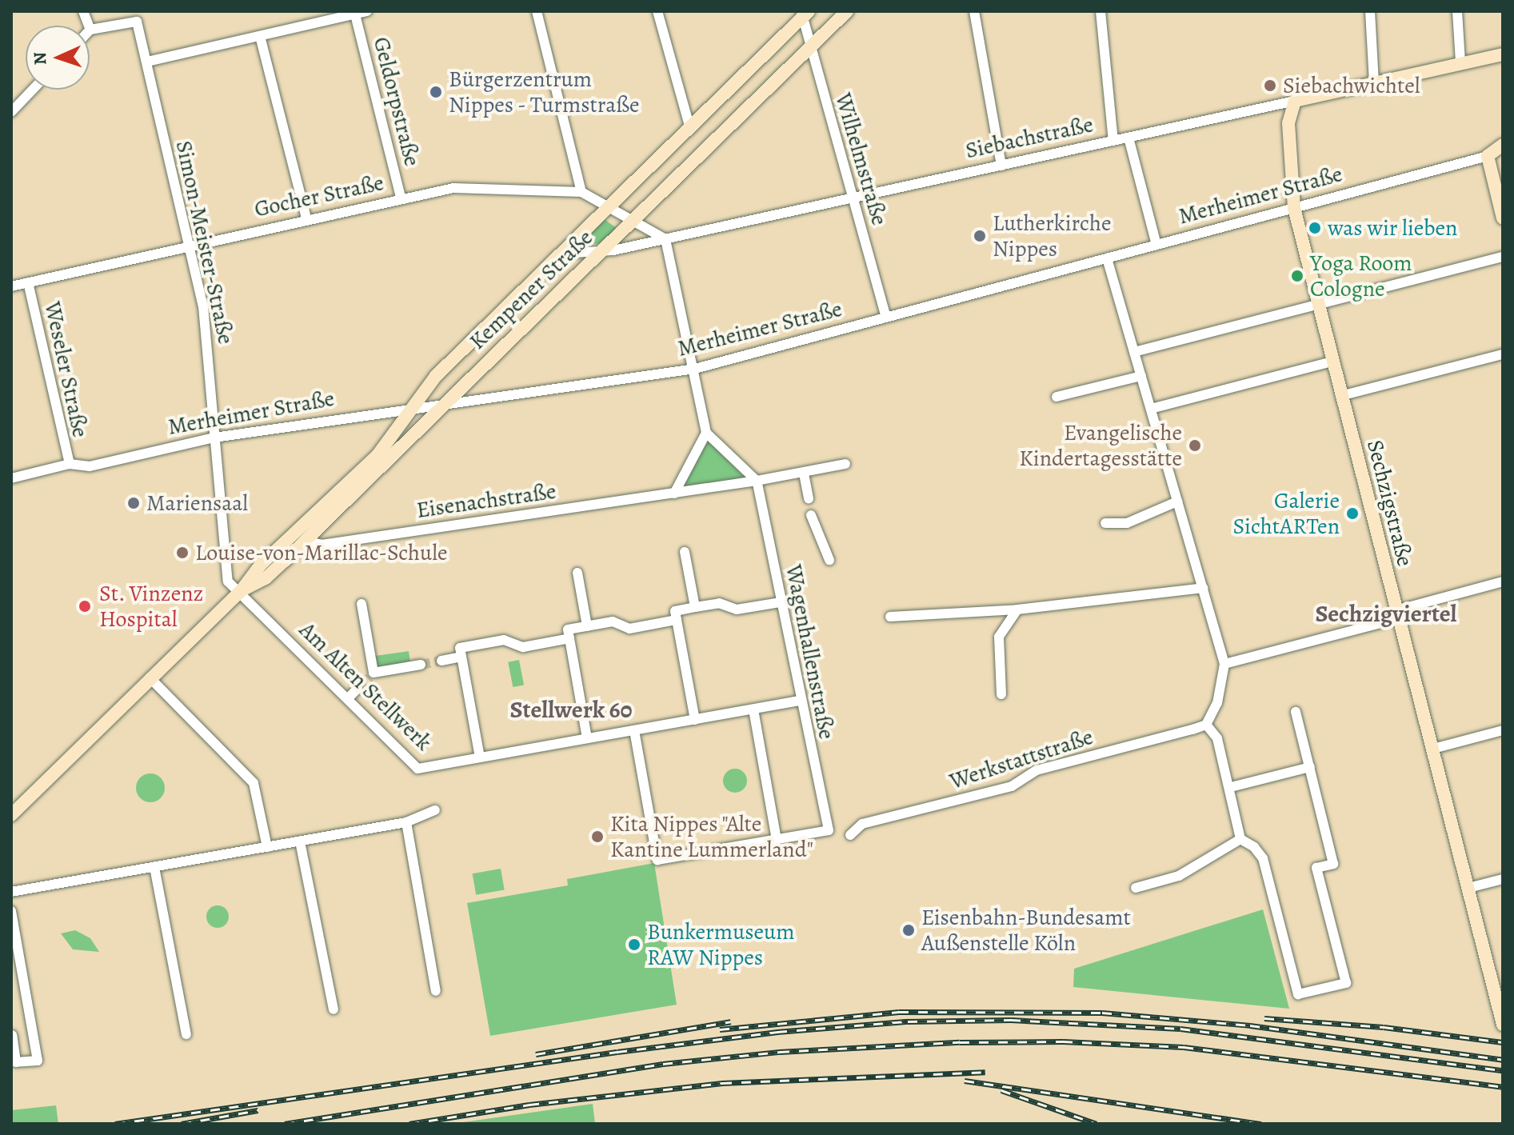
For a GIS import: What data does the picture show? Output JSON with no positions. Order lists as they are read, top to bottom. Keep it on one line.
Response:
{"streets":{"main road":["Siebachstraße","Merheimer Straße","Kempener Straße","Sechzigstraße"],"street":["Geldorpstraße","Wilhelmstraße","Gocher Straße","Simon-Meister-Straße","Weseler Straße","Eisenachstraße","Wagenhallenstraße","Am Alten Stellwerk","Werkstattstraße"]},"crossings":[["Geldorpstraße","Gocher Straße"],["Siebachstraße","Wilhelmstraße"],["Siebachstraße","Gocher Straße"],["Siebachstraße","Kempener Straße"],["Siebachstraße","Sechzigstraße"],["Wilhelmstraße","Merheimer Straße"],["Wilhelmstraße","Kempener Straße"],["Merheimer Straße","Simon-Meister-Straße"],["Merheimer Straße","Kempener Straße"],["Merheimer Straße","Weseler Straße"],["Merheimer Straße","Sechzigstraße"],["Gocher Straße","Simon-Meister-Straße"],["Gocher Straße","Kempener Straße"],["Gocher Straße","Weseler Straße"],["Simon-Meister-Straße","Kempener Straße"],["Simon-Meister-Straße","Am Alten Stellwerk"],["Kempener Straße","Eisenachstraße"],["Kempener Straße","Am Alten Stellwerk"],["Eisenachstraße","Wagenhallenstraße"],["Wagenhallenstraße","Am Alten Stellwerk"]],"districts":["Sechzigviertel","Stellwerk 60"],"places":["Siebachwichtel","Bürgerzentrum Nippes - Turmstraße","was wir lieben","Lutherkirche Nippes","Yoga Room Cologne","Evangelische Kindertagesstätte","Mariensaal","Galerie SichtARTen","Louise-von-Marillac-Schule","St. Vinzenz Hospital","Kita Nippes \"Alte Kantine Lummerland\"","Eisenbahn-Bundesamt Außenstelle Köln","Bunkermuseum RAW Nippes"],"north":"left"}
